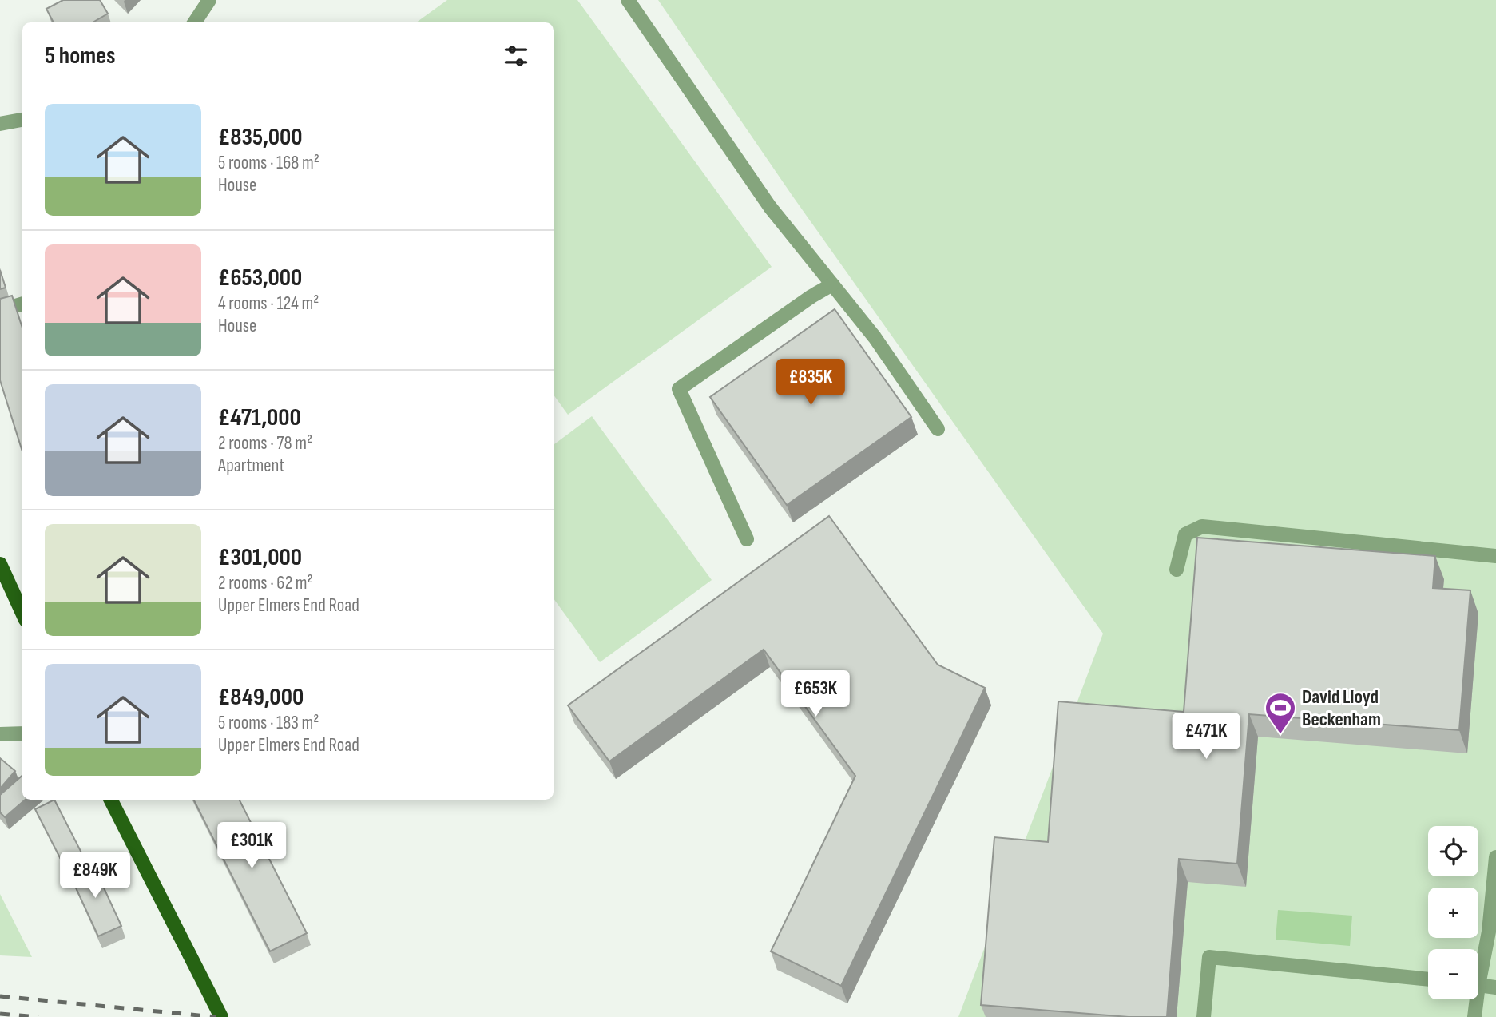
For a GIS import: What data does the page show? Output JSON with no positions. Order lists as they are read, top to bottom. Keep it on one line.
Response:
{"places":{"sports":["David Lloyd Beckenham"]},"page":{"heading":"5 homes","list":[{"name":"£835,000","note":"5 rooms · 168 m² · House"},{"name":"£653,000","note":"4 rooms · 124 m² · House"},{"name":"£471,000","note":"2 rooms · 78 m² · Apartment"},{"name":"£301,000","note":"2 rooms · 62 m² · Upper Elmers End Road"},{"name":"£849,000","note":"5 rooms · 183 m² · Upper Elmers End Road"}],"price":["£835K","£653K","£471K","£301K","£849K"],"map_buttons":["+","−"]}}
